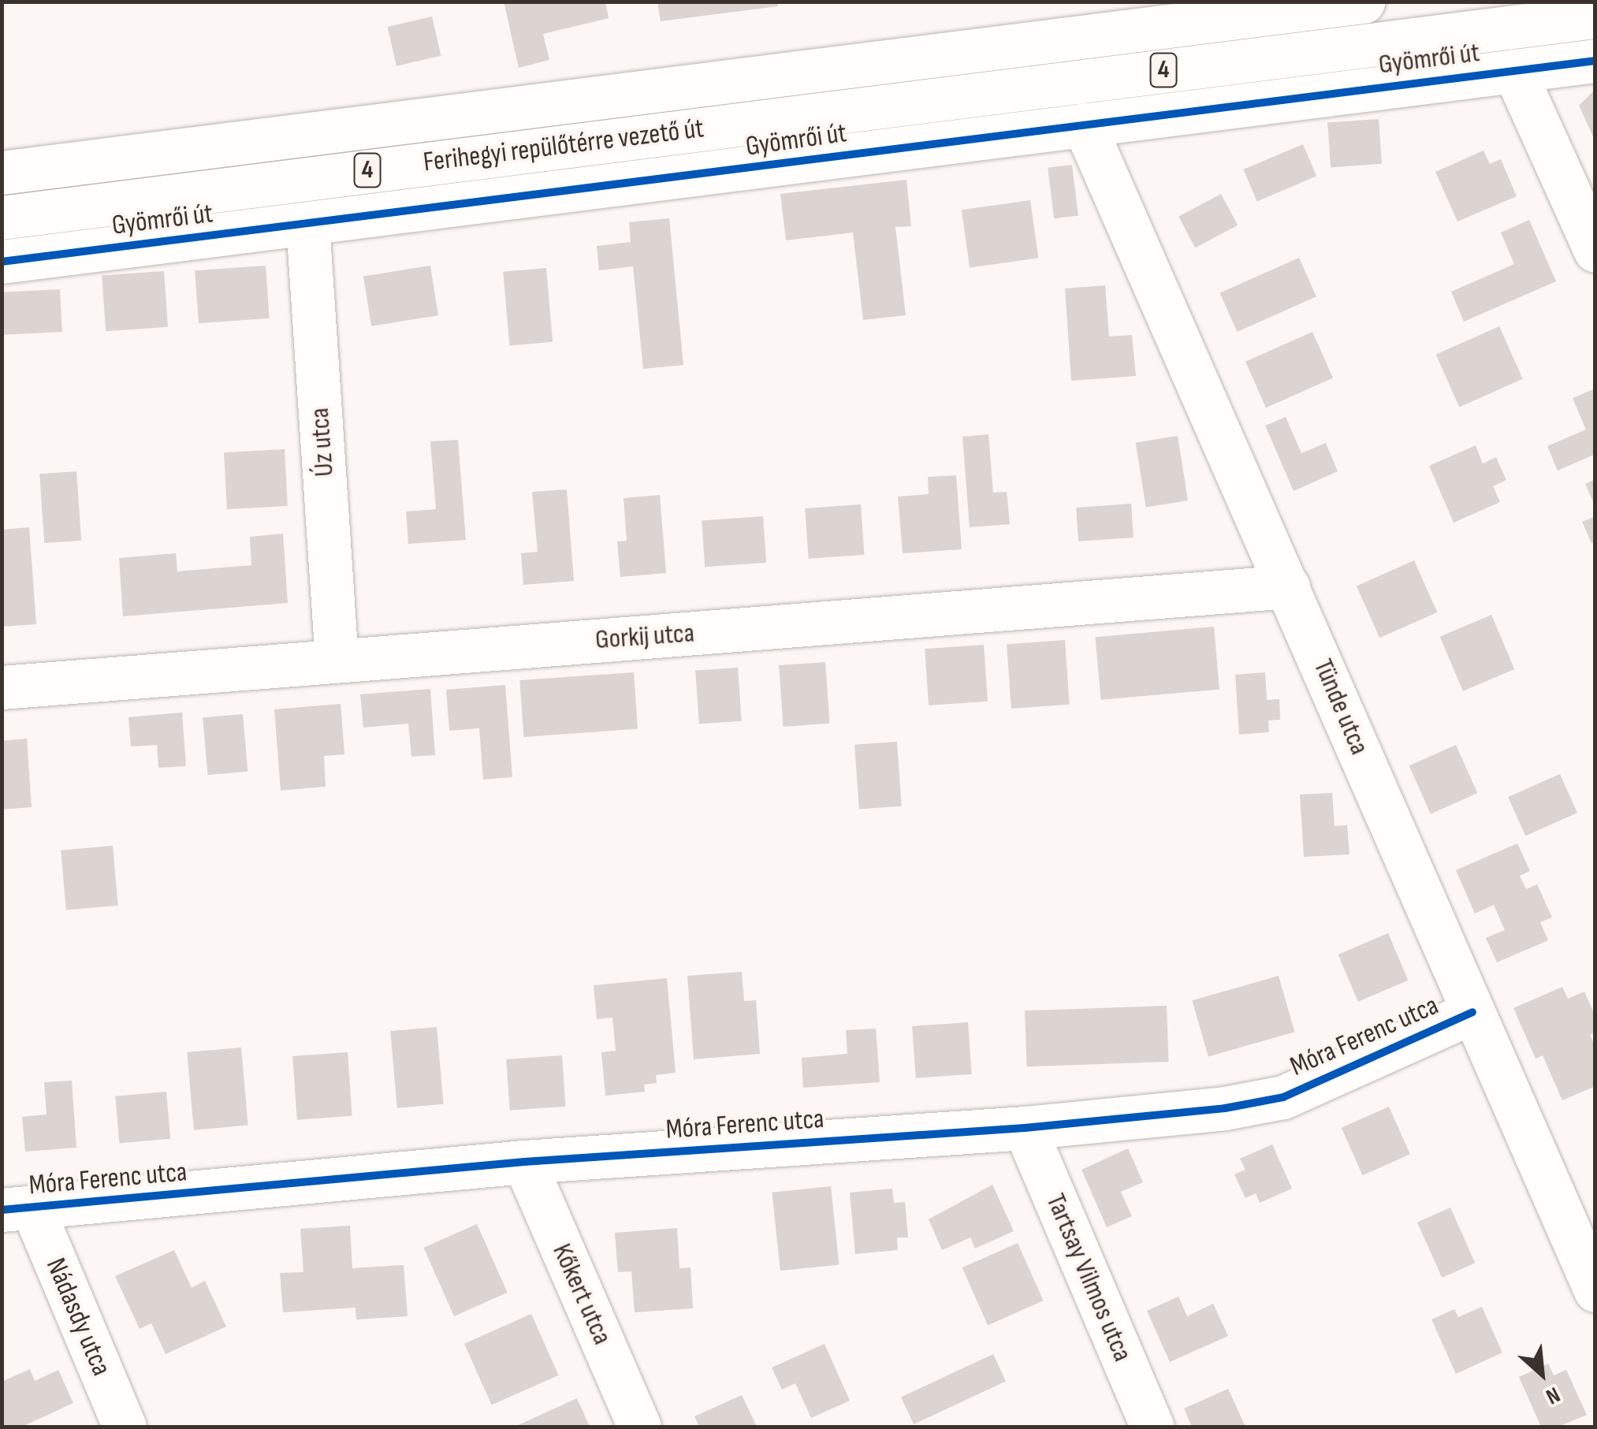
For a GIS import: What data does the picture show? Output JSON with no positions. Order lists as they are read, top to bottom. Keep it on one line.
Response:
{"streets":{"street":["Gyömrői út","4","Ferihegyi repülőtérre vezető út","Úz utca","Gorkij utca","Tünde utca","Móra Ferenc utca","Tartsay Vilmos utca","Kőkert utca","Nádasdy utca"]},"crossings":[["Gyömrői út","Úz utca"],["Gyömrői út","Tünde utca"],["Úz utca","Gorkij utca"],["Gorkij utca","Tünde utca"],["Tünde utca","Móra Ferenc utca"],["Móra Ferenc utca","Tartsay Vilmos utca"],["Móra Ferenc utca","Kőkert utca"],["Móra Ferenc utca","Nádasdy utca"]],"north":"bottom right"}
